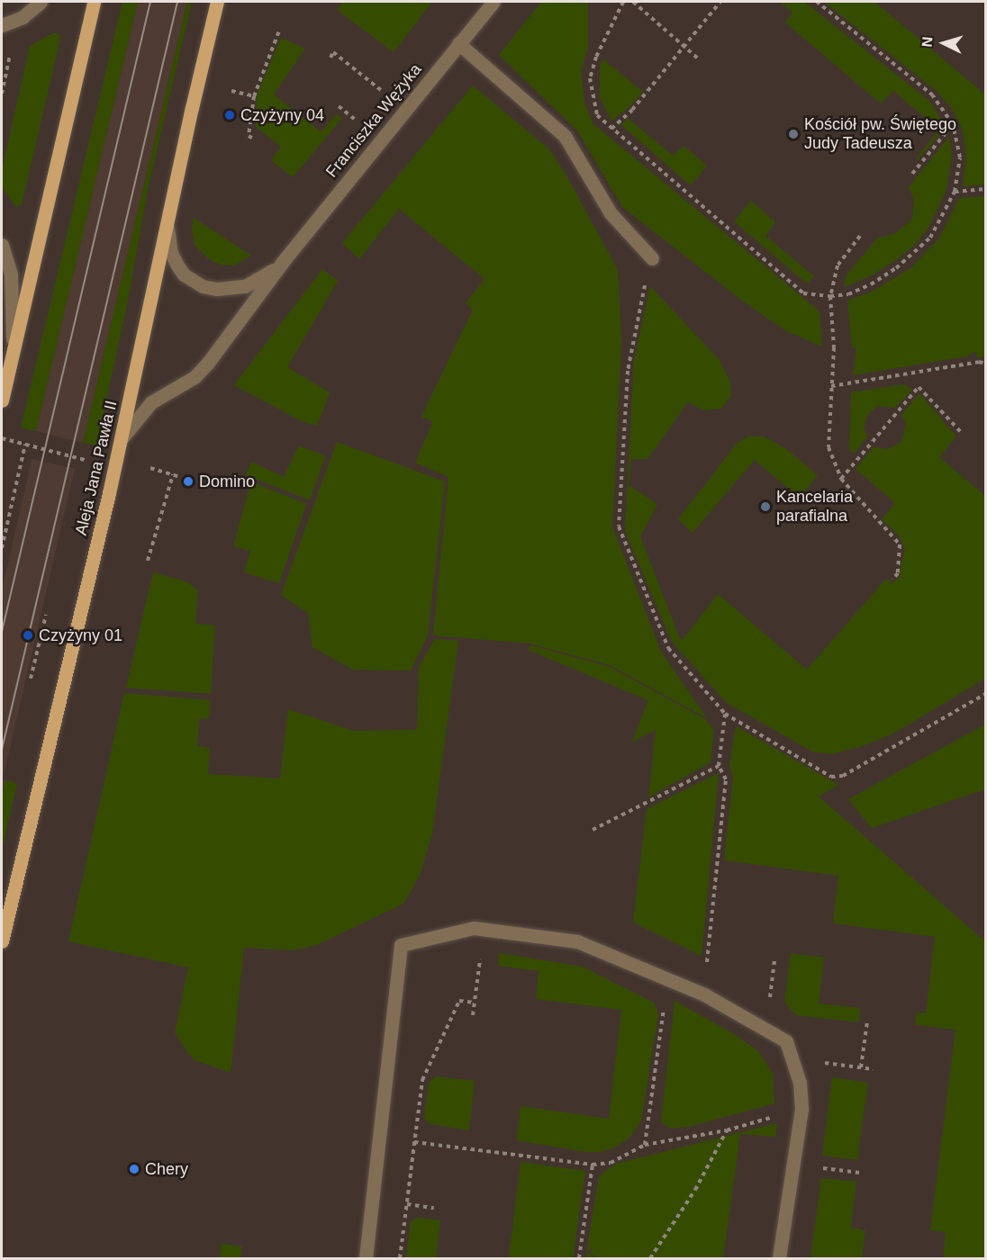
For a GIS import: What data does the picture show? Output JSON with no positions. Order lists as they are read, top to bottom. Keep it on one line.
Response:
{"streets":{"main road":["Aleja Jana Pawła II"],"street":["Franciszka Wężyka"]},"crossings":[["Franciszka Wężyka","Aleja Jana Pawła II"]],"places":["Czyżyny 04","Kościół pw. Świętego Judy Tadeusza","Domino","Kancelaria parafialna","Czyżyny 01","Chery"],"north":"left"}
